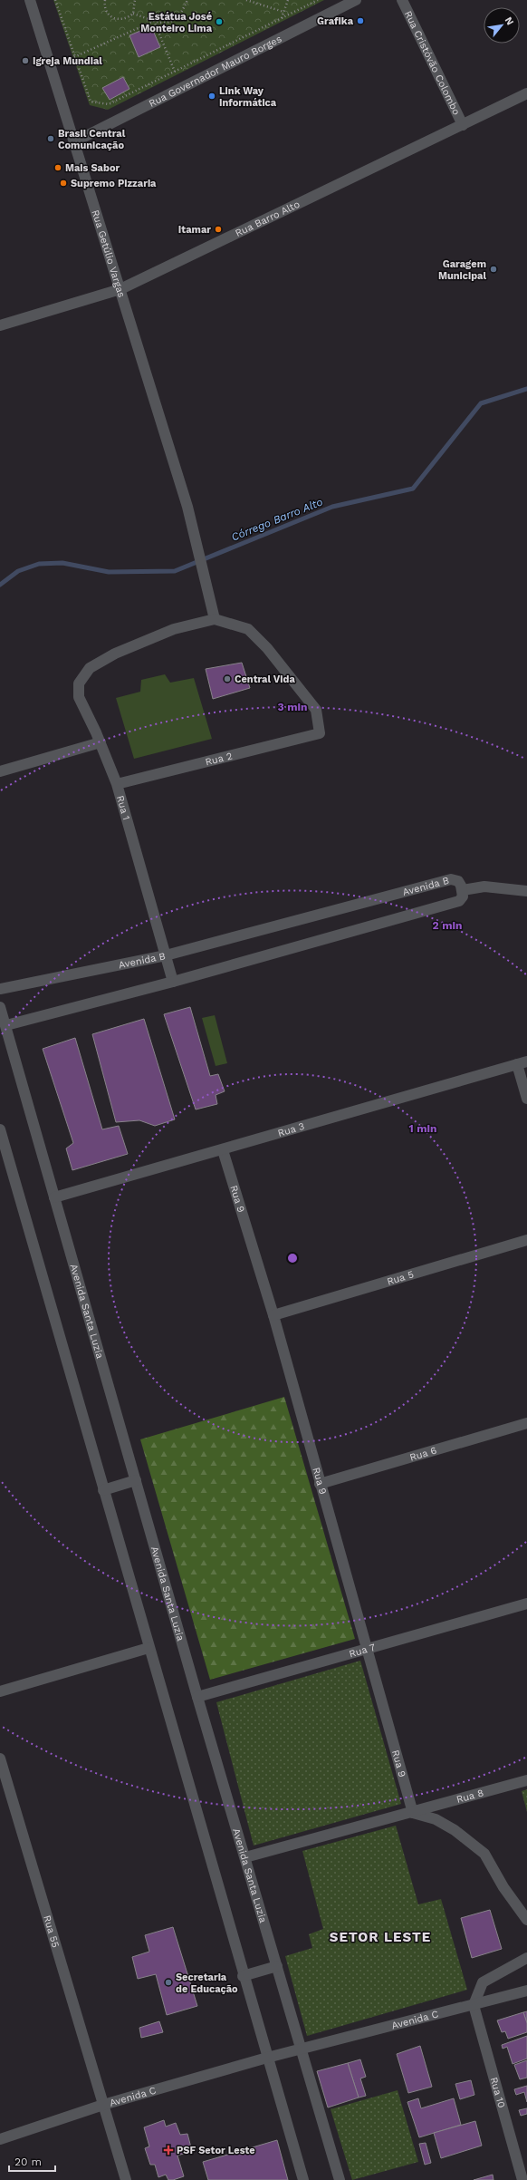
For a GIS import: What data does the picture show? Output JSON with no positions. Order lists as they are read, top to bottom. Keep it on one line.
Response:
{"streets":{"street":["Rua Cristóvão Colombo","Rua Governador Mauro Borges","Rua Barro Alto","Rua Getúlio Vargas","Rua 2","Rua 1","Avenida B","Rua 3","Rua 9","Rua 5","Avenida Santa Luzia","Rua 6","Rua 7","Rua 8","Rua 55","Avenida C","Rua 10"]},"crossings":[["Rua Cristóvão Colombo","Rua Barro Alto"],["Rua Governador Mauro Borges","Rua Getúlio Vargas"],["Rua Barro Alto","Rua Getúlio Vargas"],["Rua Getúlio Vargas","Rua 2"],["Rua Getúlio Vargas","Rua 1"],["Rua 2","Rua 1"],["Rua 1","Avenida B"],["Avenida B","Avenida Santa Luzia"],["Rua 3","Rua 9"],["Rua 3","Avenida Santa Luzia"],["Rua 9","Rua 5"],["Rua 9","Rua 6"],["Rua 9","Rua 7"],["Rua 9","Rua 8"],["Avenida Santa Luzia","Rua 7"],["Avenida Santa Luzia","Rua 8"],["Avenida Santa Luzia","Avenida C"],["Rua 55","Avenida C"],["Avenida C","Rua 10"]],"districts":["SETOR LESTE"],"water":["Córrego Barro Alto"],"places":{"other":["Grafika","Estátua José Monteiro Lima","Igreja Mundial","Link Way Informática","Brasil Central Comunicação","Mais Sabor","Supremo Pizzaria","Itamar","Garagem Municipal","Central Vida","Secretaria de Educação"],"health":["PSF Setor Leste"]},"scale_bar":"20 m","north":"top right","rings":["3 min","2 min","1 min"]}
